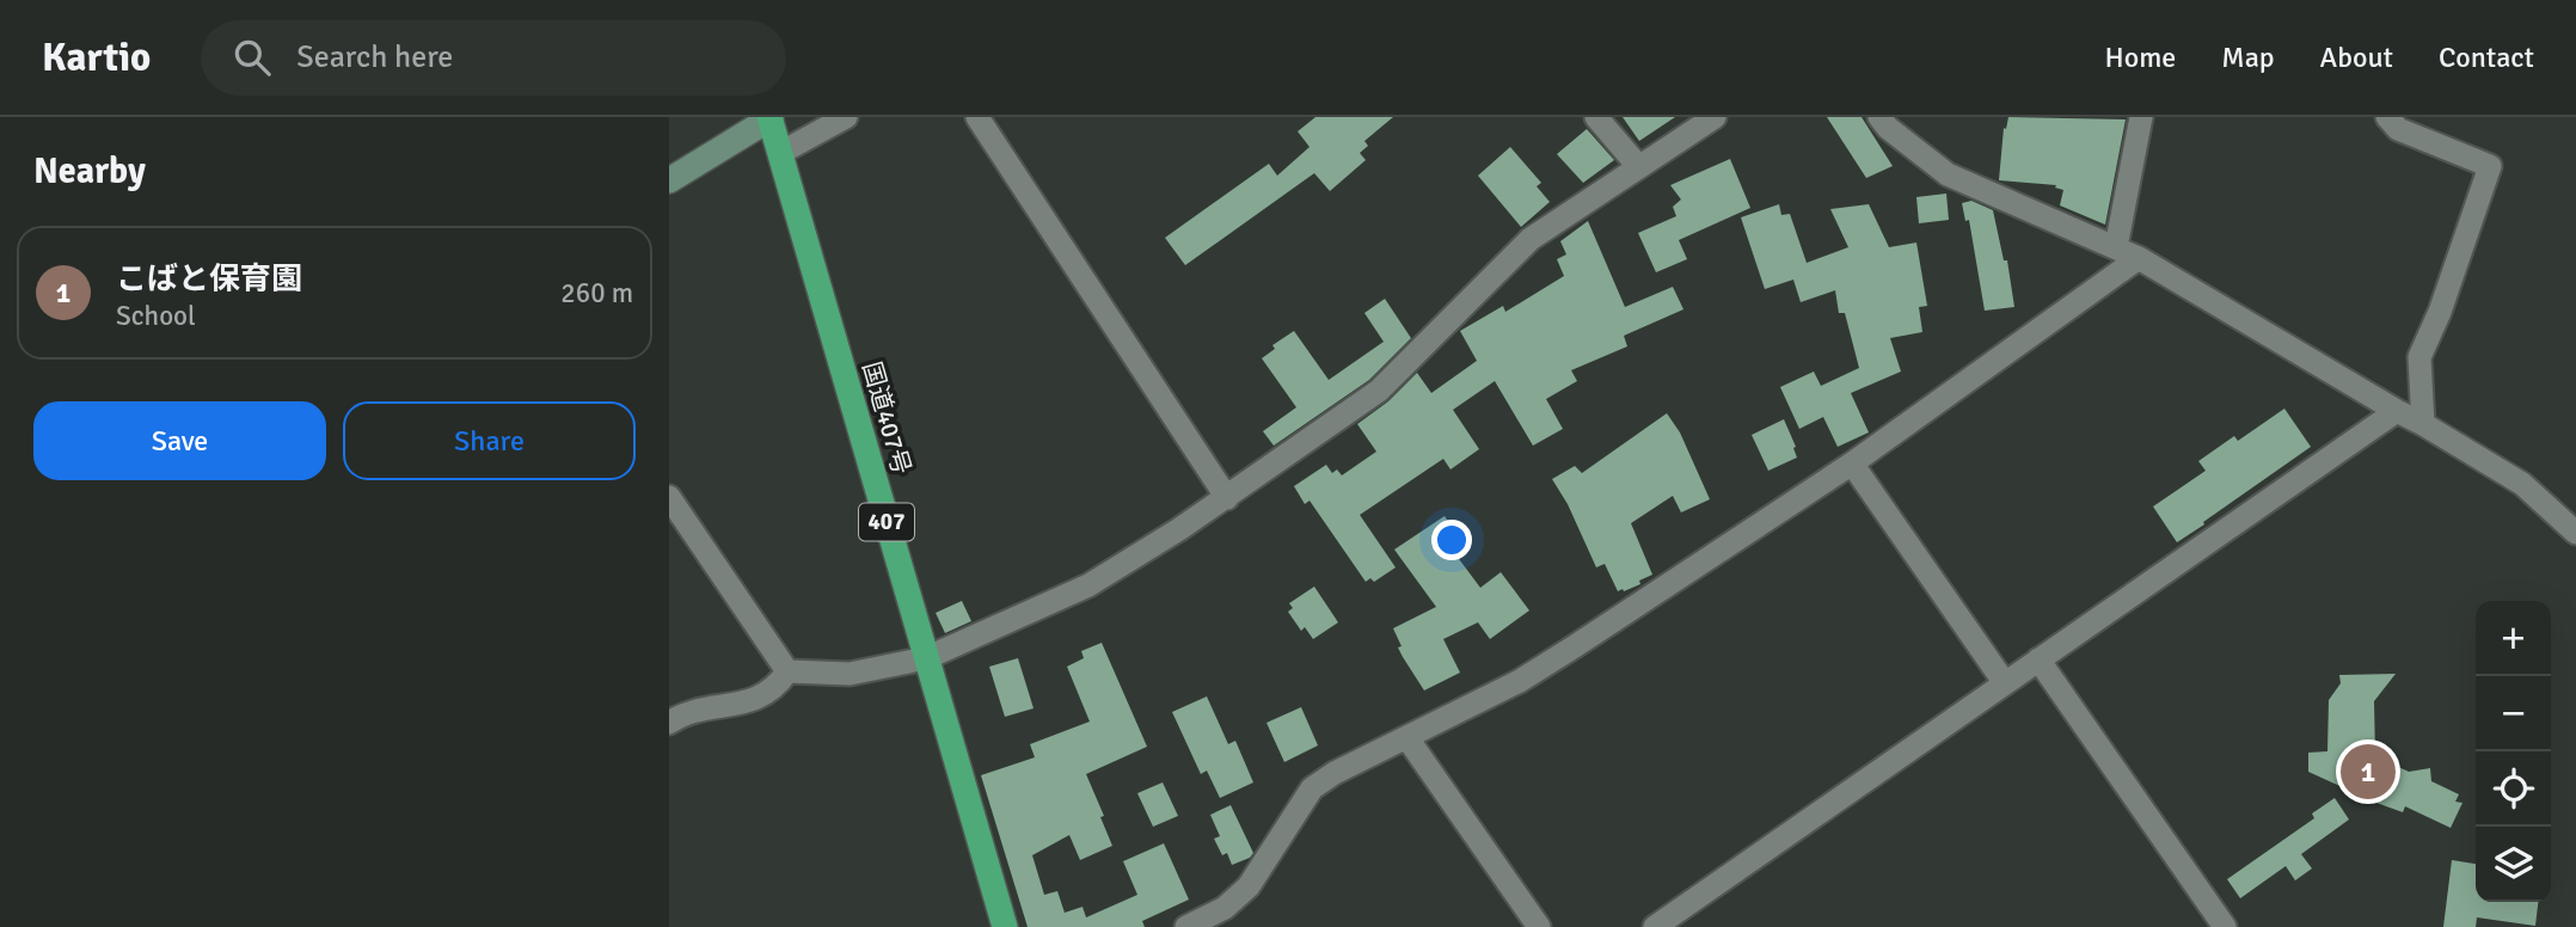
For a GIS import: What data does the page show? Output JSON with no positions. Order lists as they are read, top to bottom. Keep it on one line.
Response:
{"streets":{"highway":["国道407号","407"]},"page":{"header":"Kartio","search":"Search here","nav":["Home","Map","About","Contact"],"heading":"Nearby","list":[{"mark":"1","name":"こばと保育園","note":"School","value":"260 m"}],"buttons":["Save","Share"],"map_buttons":["+","−"],"pins":"1"}}
